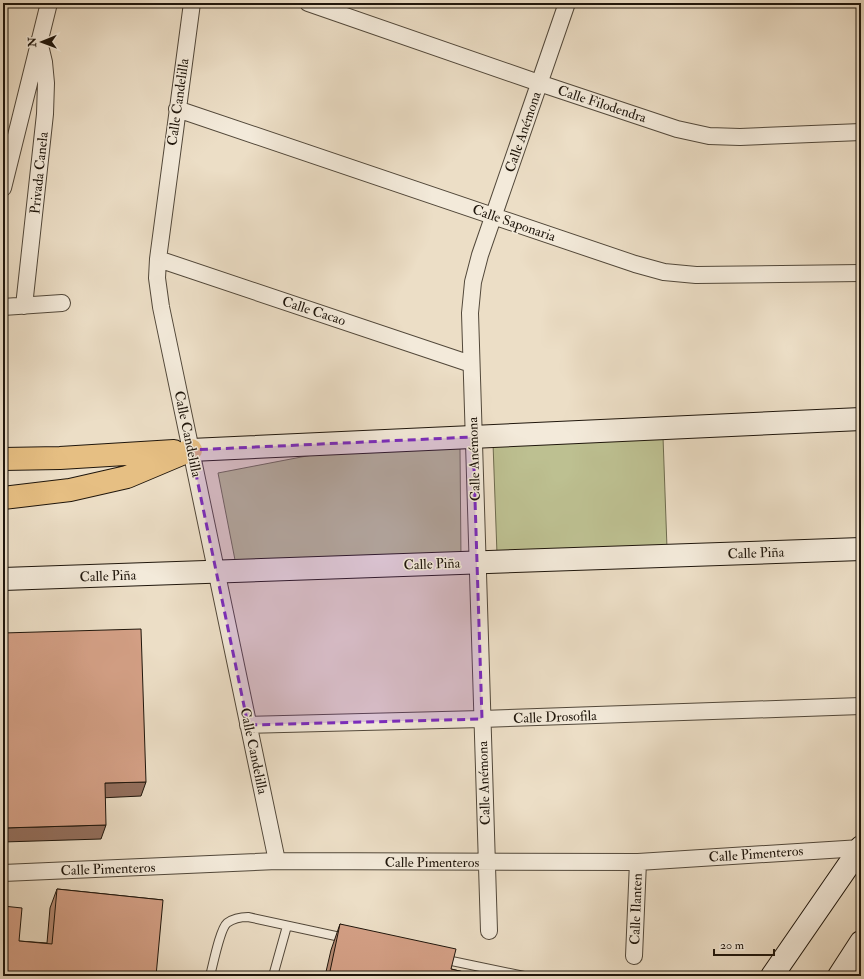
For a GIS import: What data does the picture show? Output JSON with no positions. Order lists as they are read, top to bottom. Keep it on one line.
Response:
{"streets":{"main road":["Calle Piña"],"street":["Calle Candelilla","Calle Filodendra","Calle Anémona","Privada Canela","Calle Saponaria","Calle Cacao","Calle Drosofila","Calle Pimenteros","Calle Ilanten"]},"crossings":[["Calle Candelilla","Calle Saponaria"],["Calle Candelilla","Calle Cacao"],["Calle Candelilla","Calle Piña"],["Calle Candelilla","Calle Drosofila"],["Calle Candelilla","Calle Pimenteros"],["Calle Filodendra","Calle Anémona"],["Calle Anémona","Calle Saponaria"],["Calle Anémona","Calle Cacao"],["Calle Anémona","Calle Piña"],["Calle Anémona","Calle Drosofila"],["Calle Anémona","Calle Pimenteros"],["Calle Pimenteros","Calle Ilanten"]],"scale_bar":"20 m","north":"left"}
